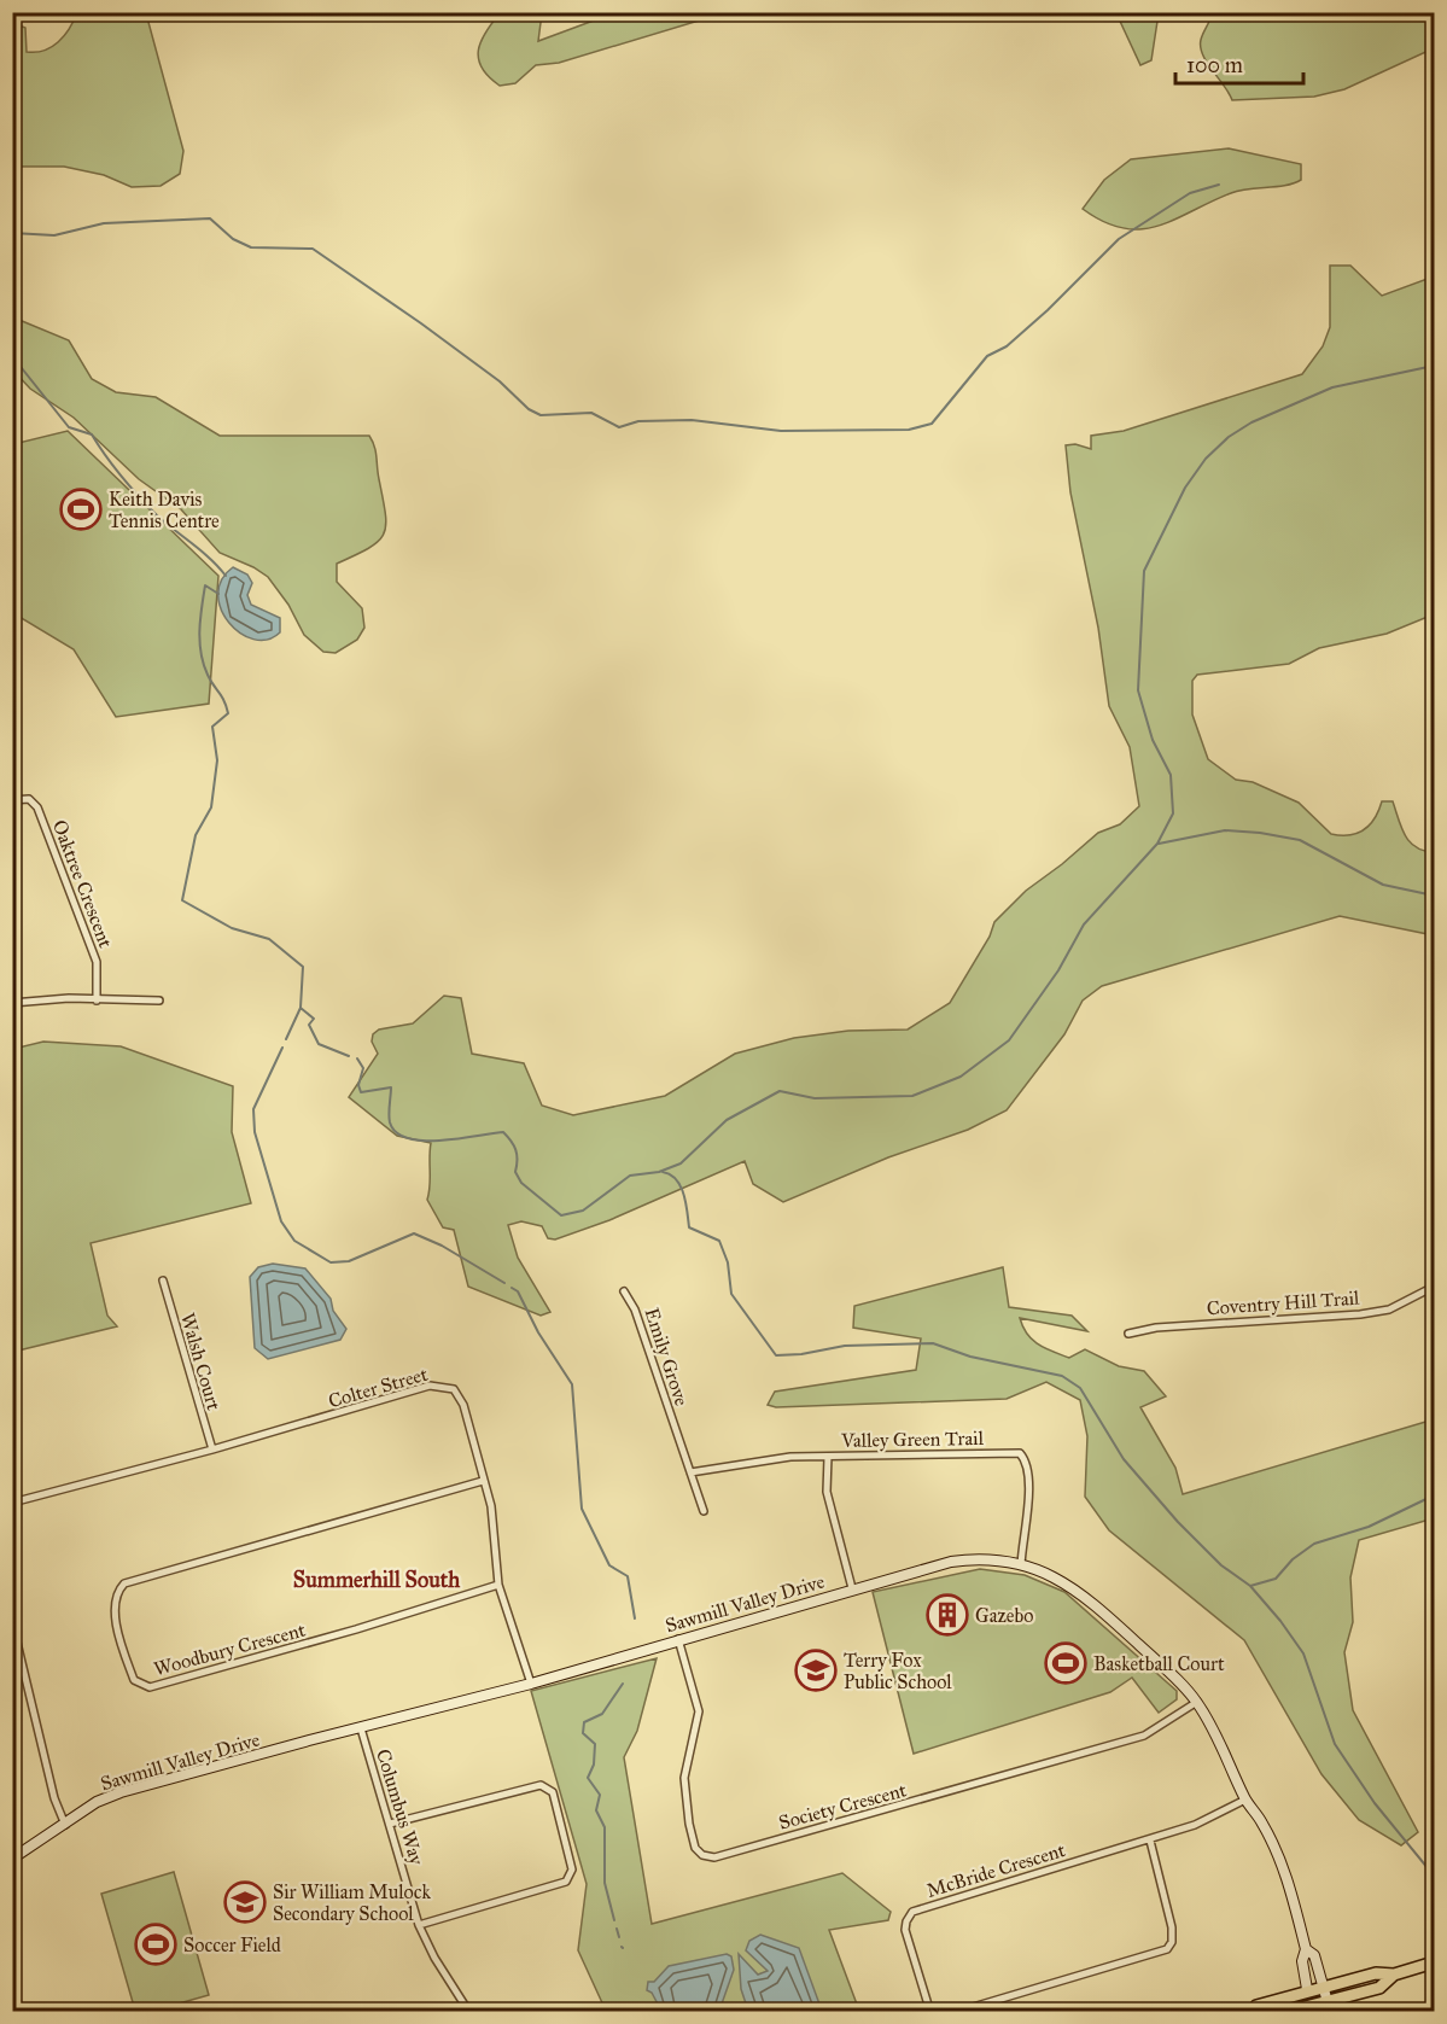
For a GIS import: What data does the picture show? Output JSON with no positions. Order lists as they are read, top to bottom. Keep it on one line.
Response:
{"streets":{"street":["Oaktree Crescent","Coventry Hill Trail","Emily Grove","Walsh Court","Colter Street","Valley Green Trail","Sawmill Valley Drive","Woodbury Crescent","Society Crescent","Columbus Way","McBride Crescent"]},"crossings":[["Emily Grove","Valley Green Trail"],["Walsh Court","Colter Street"],["Colter Street","Sawmill Valley Drive"],["Colter Street","Woodbury Crescent"],["Valley Green Trail","Sawmill Valley Drive"],["Sawmill Valley Drive","Society Crescent"],["Sawmill Valley Drive","Columbus Way"],["Sawmill Valley Drive","McBride Crescent"]],"districts":["Summerhill South"],"places":{"sports":["Keith Davis Tennis Centre","Basketball Court","Soccer Field"],"building":["Gazebo"],"school or university":["Terry Fox Public School","Sir William Mulock Secondary School"]},"scale_bar":"100 m"}
